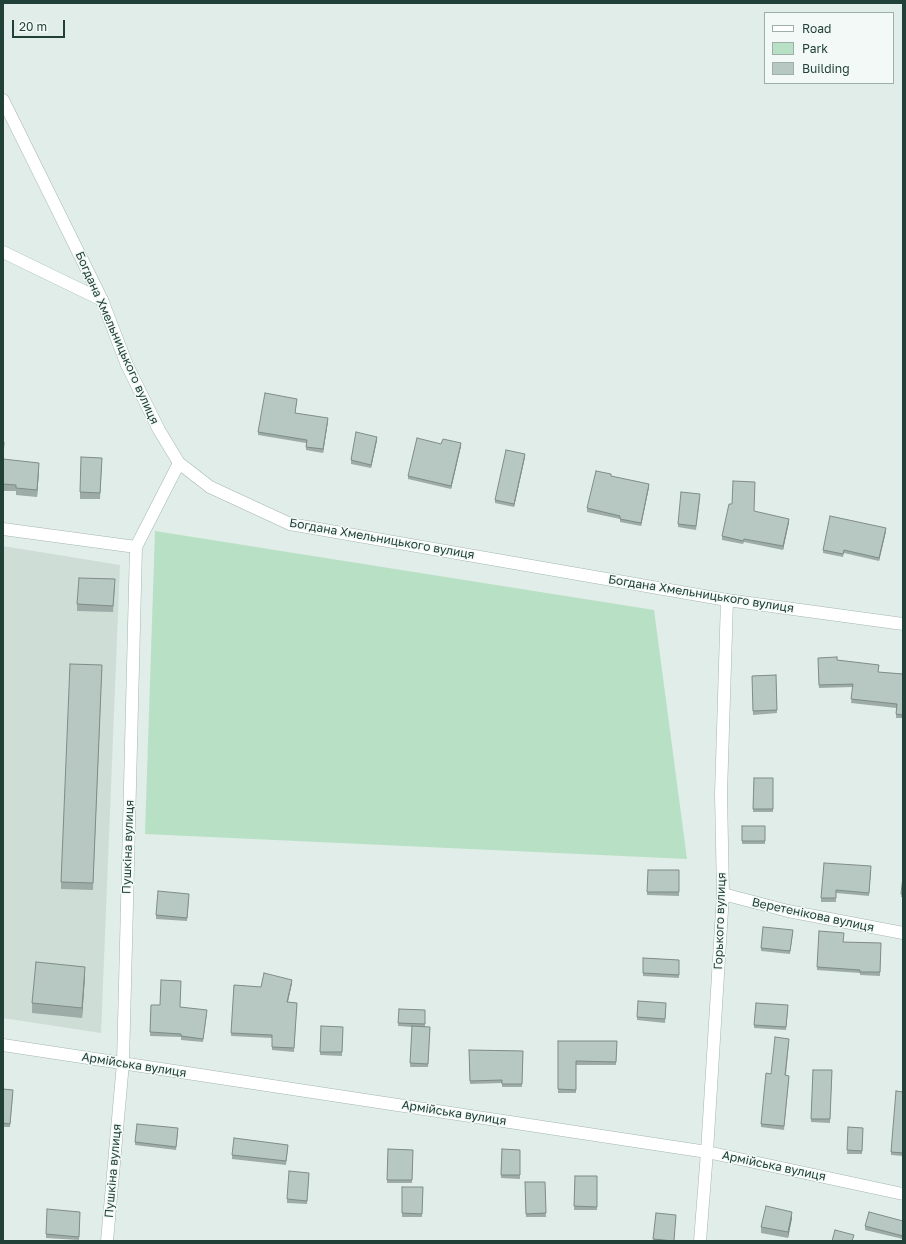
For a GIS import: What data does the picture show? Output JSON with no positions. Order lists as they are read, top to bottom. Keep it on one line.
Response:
{"streets":{"street":["Богдана Хмельницького вулиця","Пушкіна вулиця","Веретенікова вулиця","Горького вулиця","Армійська вулиця"]},"crossings":[["Богдана Хмельницького вулиця","Пушкіна вулиця"],["Богдана Хмельницького вулиця","Горького вулиця"],["Пушкіна вулиця","Армійська вулиця"],["Веретенікова вулиця","Горького вулиця"],["Горького вулиця","Армійська вулиця"]],"legend":["Road","Park","Building"],"scale_bar":"20 m"}
